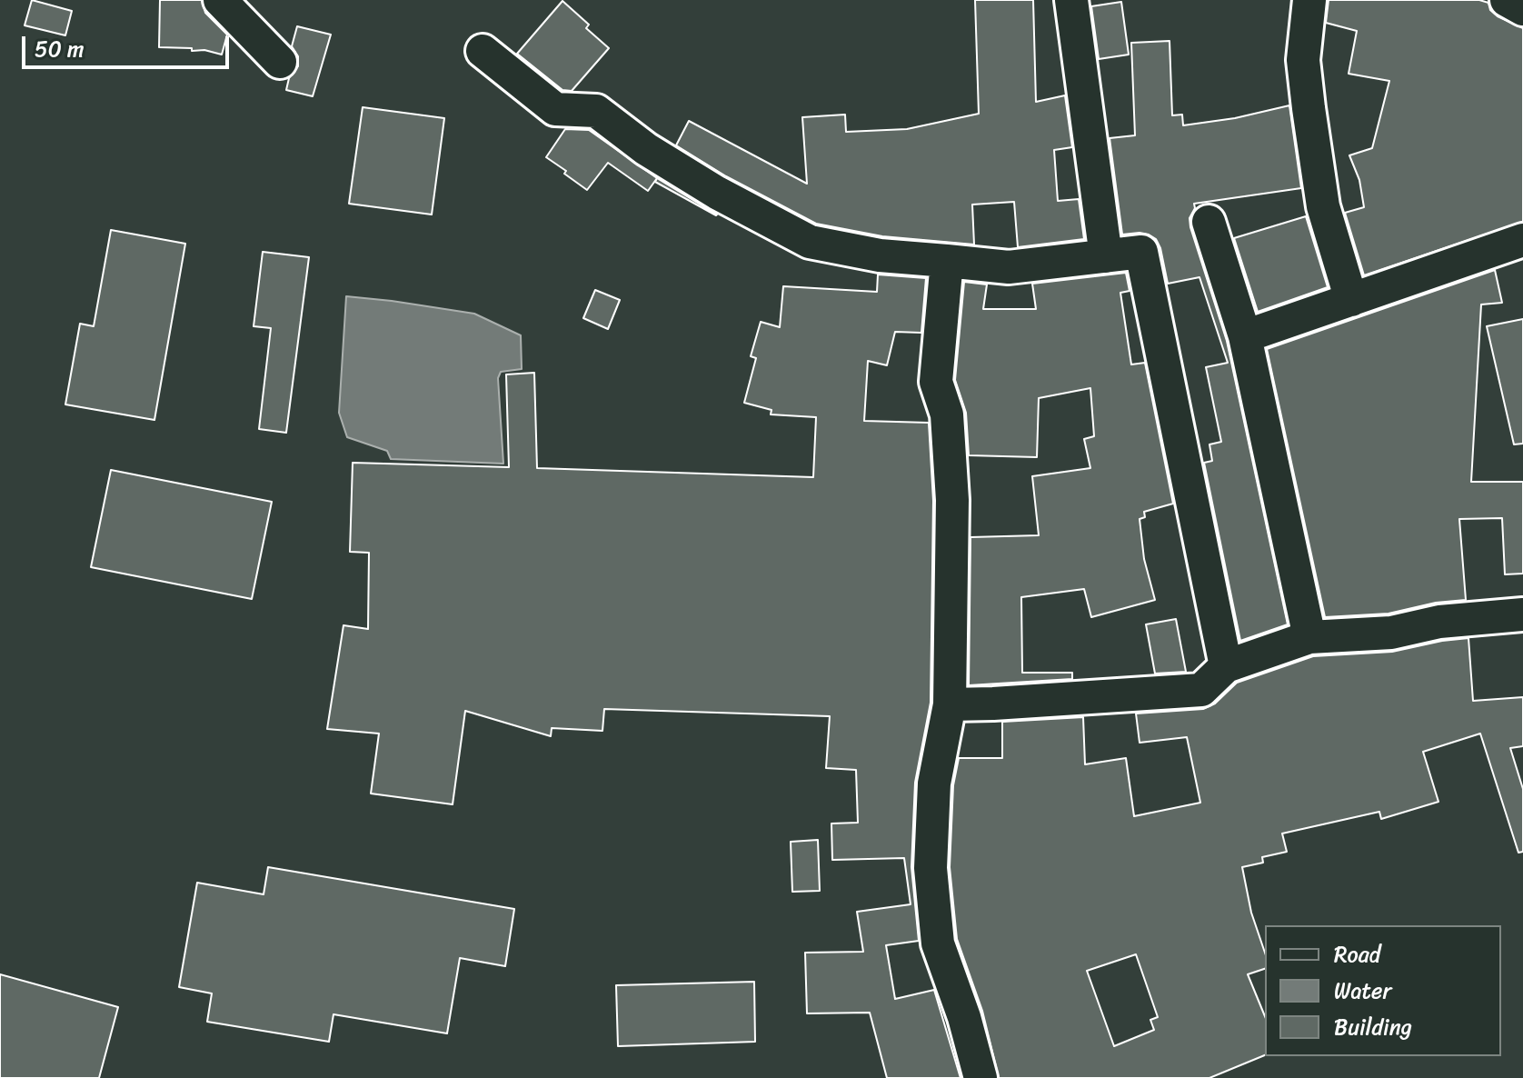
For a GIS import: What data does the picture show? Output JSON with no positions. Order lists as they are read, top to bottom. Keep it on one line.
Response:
{"legend":["Road","Water","Building"],"scale_bar":"50 m"}
